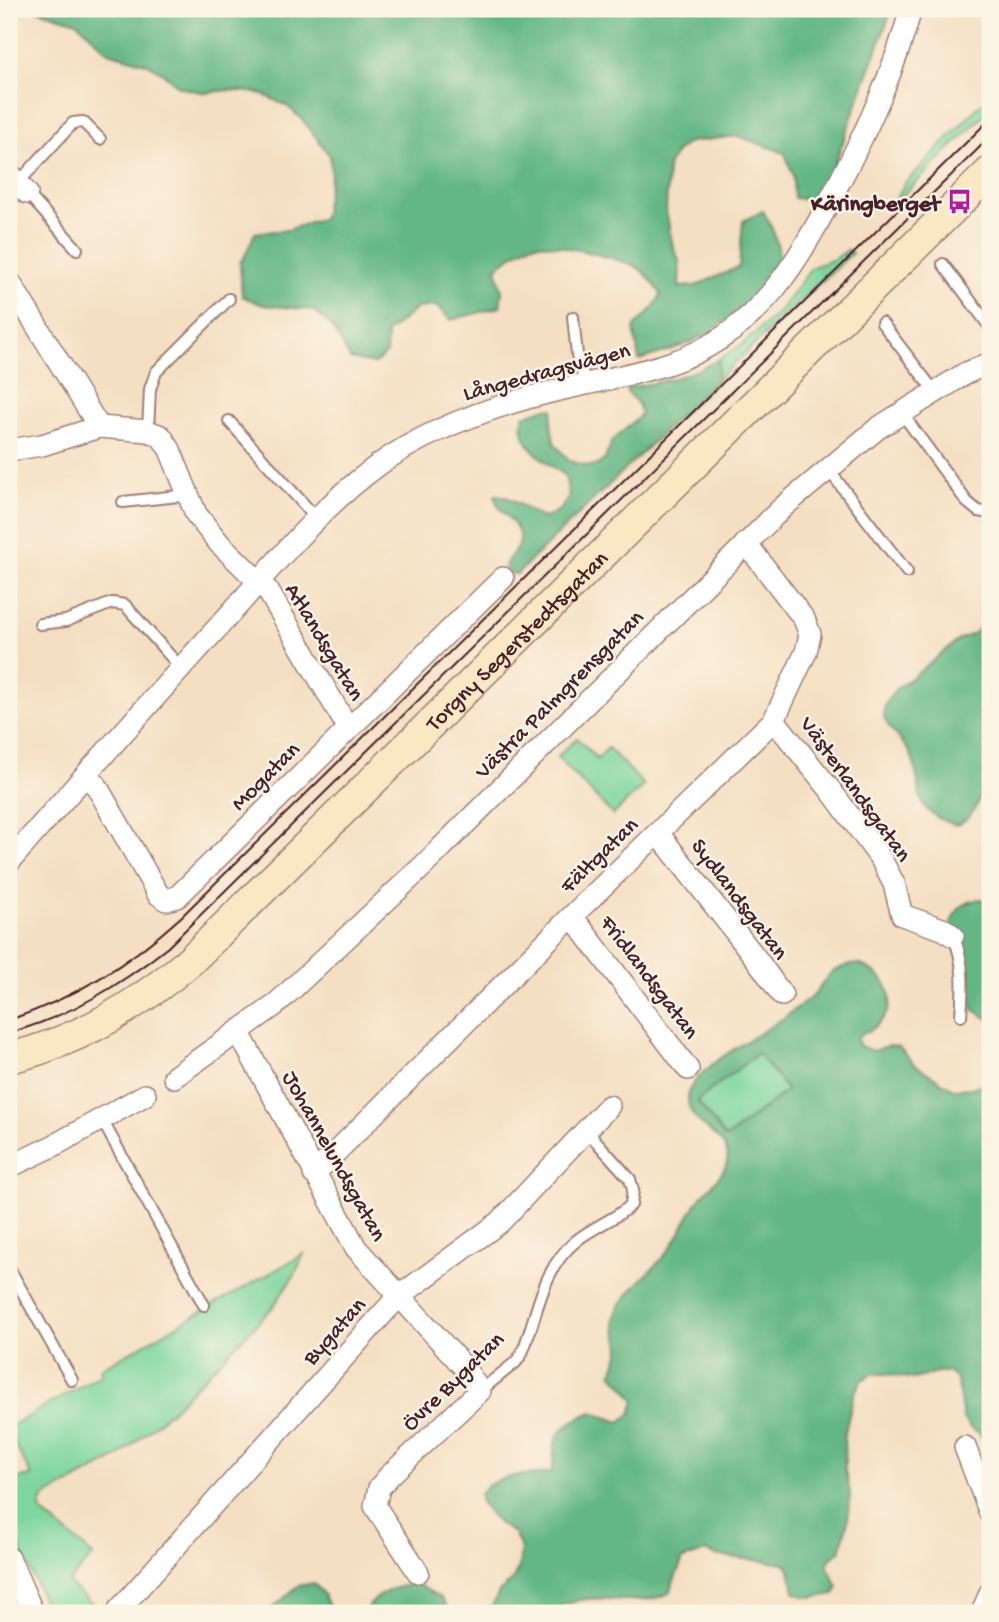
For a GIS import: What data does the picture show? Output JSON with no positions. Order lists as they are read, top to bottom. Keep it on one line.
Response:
{"streets":{"street":["Långedragsvägen","Torgny Segerstedtsgatan","Atlandsgatan","Västra Palmgrensgatan","Mogatan","Västerlandsgatan","Fältgatan","Sydlandsgatan","Fridlandsgatan","Johannelundsgatan","Bygatan","Övre Bygatan"]},"crossings":[["Långedragsvägen","Atlandsgatan"],["Långedragsvägen","Mogatan"],["Atlandsgatan","Mogatan"],["Västra Palmgrensgatan","Fältgatan"],["Västra Palmgrensgatan","Johannelundsgatan"],["Västerlandsgatan","Fältgatan"],["Fältgatan","Sydlandsgatan"],["Fältgatan","Fridlandsgatan"],["Fältgatan","Johannelundsgatan"],["Johannelundsgatan","Bygatan"],["Johannelundsgatan","Övre Bygatan"],["Bygatan","Övre Bygatan"]],"places":{"bus stop":["Käringberget"]}}
